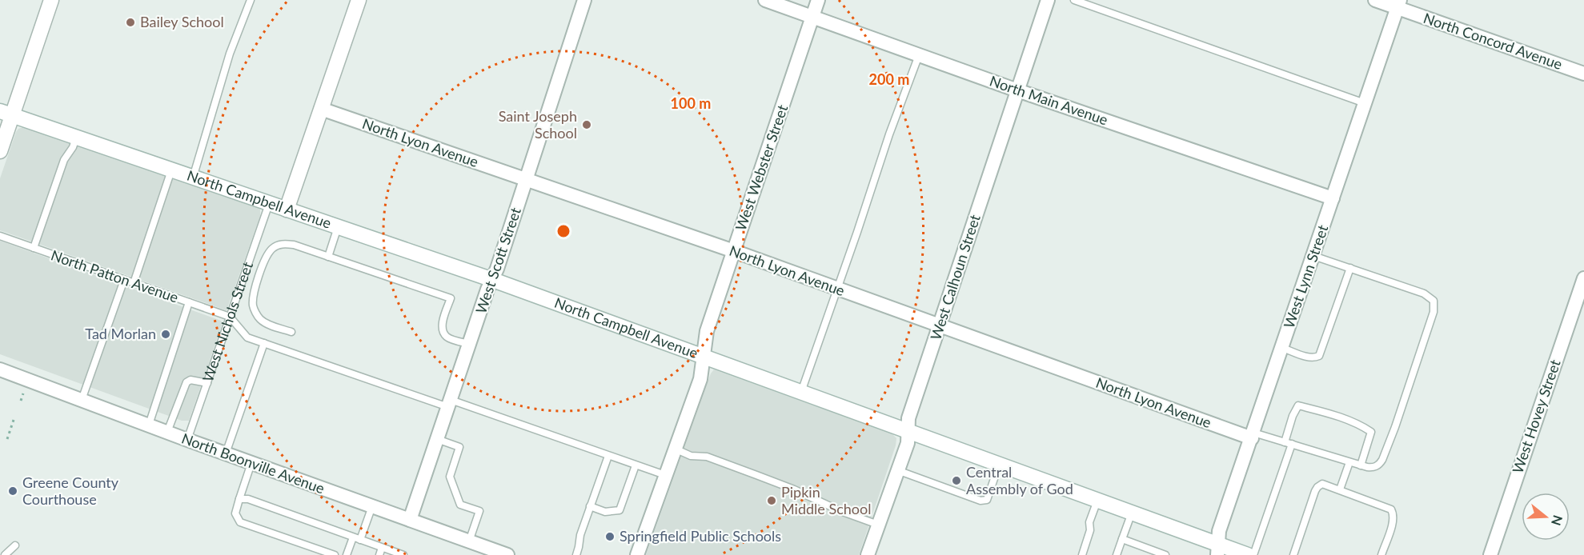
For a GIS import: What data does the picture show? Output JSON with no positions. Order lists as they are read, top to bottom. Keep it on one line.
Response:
{"streets":{"main road":["North Campbell Avenue"],"street":["North Concord Avenue","North Main Avenue","North Lyon Avenue","West Webster Street","West Scott Street","West Lynn Street","West Calhoun Street","West Hovey Street","North Boonville Avenue"],"lane":["North Patton Avenue","West Nichols Street"]},"crossings":[["North Concord Avenue","West Lynn Street"],["North Main Avenue","West Webster Street"],["North Main Avenue","West Lynn Street"],["North Main Avenue","West Calhoun Street"],["North Lyon Avenue","West Webster Street"],["North Lyon Avenue","West Scott Street"],["North Lyon Avenue","West Lynn Street"],["North Lyon Avenue","West Calhoun Street"],["West Webster Street","North Campbell Avenue"],["North Campbell Avenue","West Scott Street"],["North Campbell Avenue","West Lynn Street"],["North Campbell Avenue","West Calhoun Street"],["North Campbell Avenue","West Nichols Street"],["West Scott Street","North Boonville Avenue"],["North Patton Avenue","West Nichols Street"],["West Nichols Street","North Boonville Avenue"]],"places":["Bailey School","Saint Joseph School","Tad Morlan","Central Assembly of God","Greene County Courthouse","Pipkin Middle School","Springfield Public Schools"],"north":"right","rings":["200 m","100 m"]}
